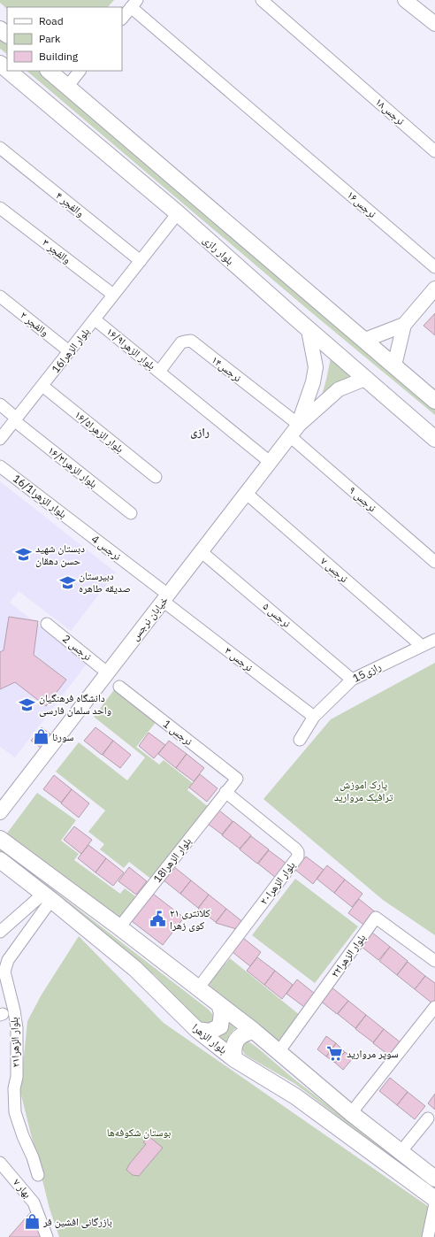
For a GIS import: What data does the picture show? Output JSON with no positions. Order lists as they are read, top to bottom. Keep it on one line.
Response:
{"streets":{"main road":["بلوار رازی","بلوار الزهرا"],"street":["نرجس۱۸","والفجر ۴","نرجس۱۶","والفجر ۳","والفجر ۲","بلوار الزهرا۱۶/۹","16بلوار الزهرا","نرجس۱۴","بلوار الزهرا۱۶/۵","بلوار الزهرا۱۶/۳","بلوار الزهرا16/1","نرجس ۹","4 نرجس","نرجس ۷","نرجس ۵","خیابان نرجس","2 نرجس","نرجس ۳","15رازی","1 نرجس","18بلوار الزهرا","بلوار الزهرا۲۰","بلوار الزهرا۲۲","بلوار الزهرا۲۱","بهار ۷"]},"crossings":[["والفجر ۴","16بلوار الزهرا"],["بلوار رازی","16بلوار الزهرا"],["والفجر ۳","16بلوار الزهرا"],["والفجر ۲","16بلوار الزهرا"],["بلوار الزهرا۱۶/۹","16بلوار الزهرا"],["بلوار الزهرا۱۶/۹","نرجس۱۴"],["بلوار الزهرا۱۶/۹","خیابان نرجس"],["16بلوار الزهرا","بلوار الزهرا۱۶/۵"],["16بلوار الزهرا","بلوار الزهرا۱۶/۳"],["نرجس۱۴","خیابان نرجس"],["بلوار الزهرا16/1","4 نرجس"],["نرجس ۹","خیابان نرجس"],["4 نرجس","خیابان نرجس"],["4 نرجس","نرجس ۳"],["نرجس ۷","خیابان نرجس"],["نرجس ۷","15رازی"],["نرجس ۵","خیابان نرجس"],["نرجس ۵","15رازی"],["خیابان نرجس","2 نرجس"],["خیابان نرجس","نرجس ۳"],["نرجس ۳","15رازی"],["1 نرجس","18بلوار الزهرا"],["18بلوار الزهرا","بلوار الزهرا۲۰"],["بلوار الزهرا","بلوار الزهرا۲۱"]],"districts":["رازی"],"parks":["پارک اموزش ترافیک مروارید","بوستان شکوفه‌ها"],"places":{"school or university":["دبستان شهید حسن دهقان","دبیرستان صدیقه طاهره","دانشگاه فرهنگیان واحد سلمان فارسی"],"shop":["سورنا","بازرگانی افشین فر"],"public building":["کلانتری ۲۱ کوی زهرا"],"supermarket":["سوپر مروارید"]},"legend":["Road","Park","Building"]}
